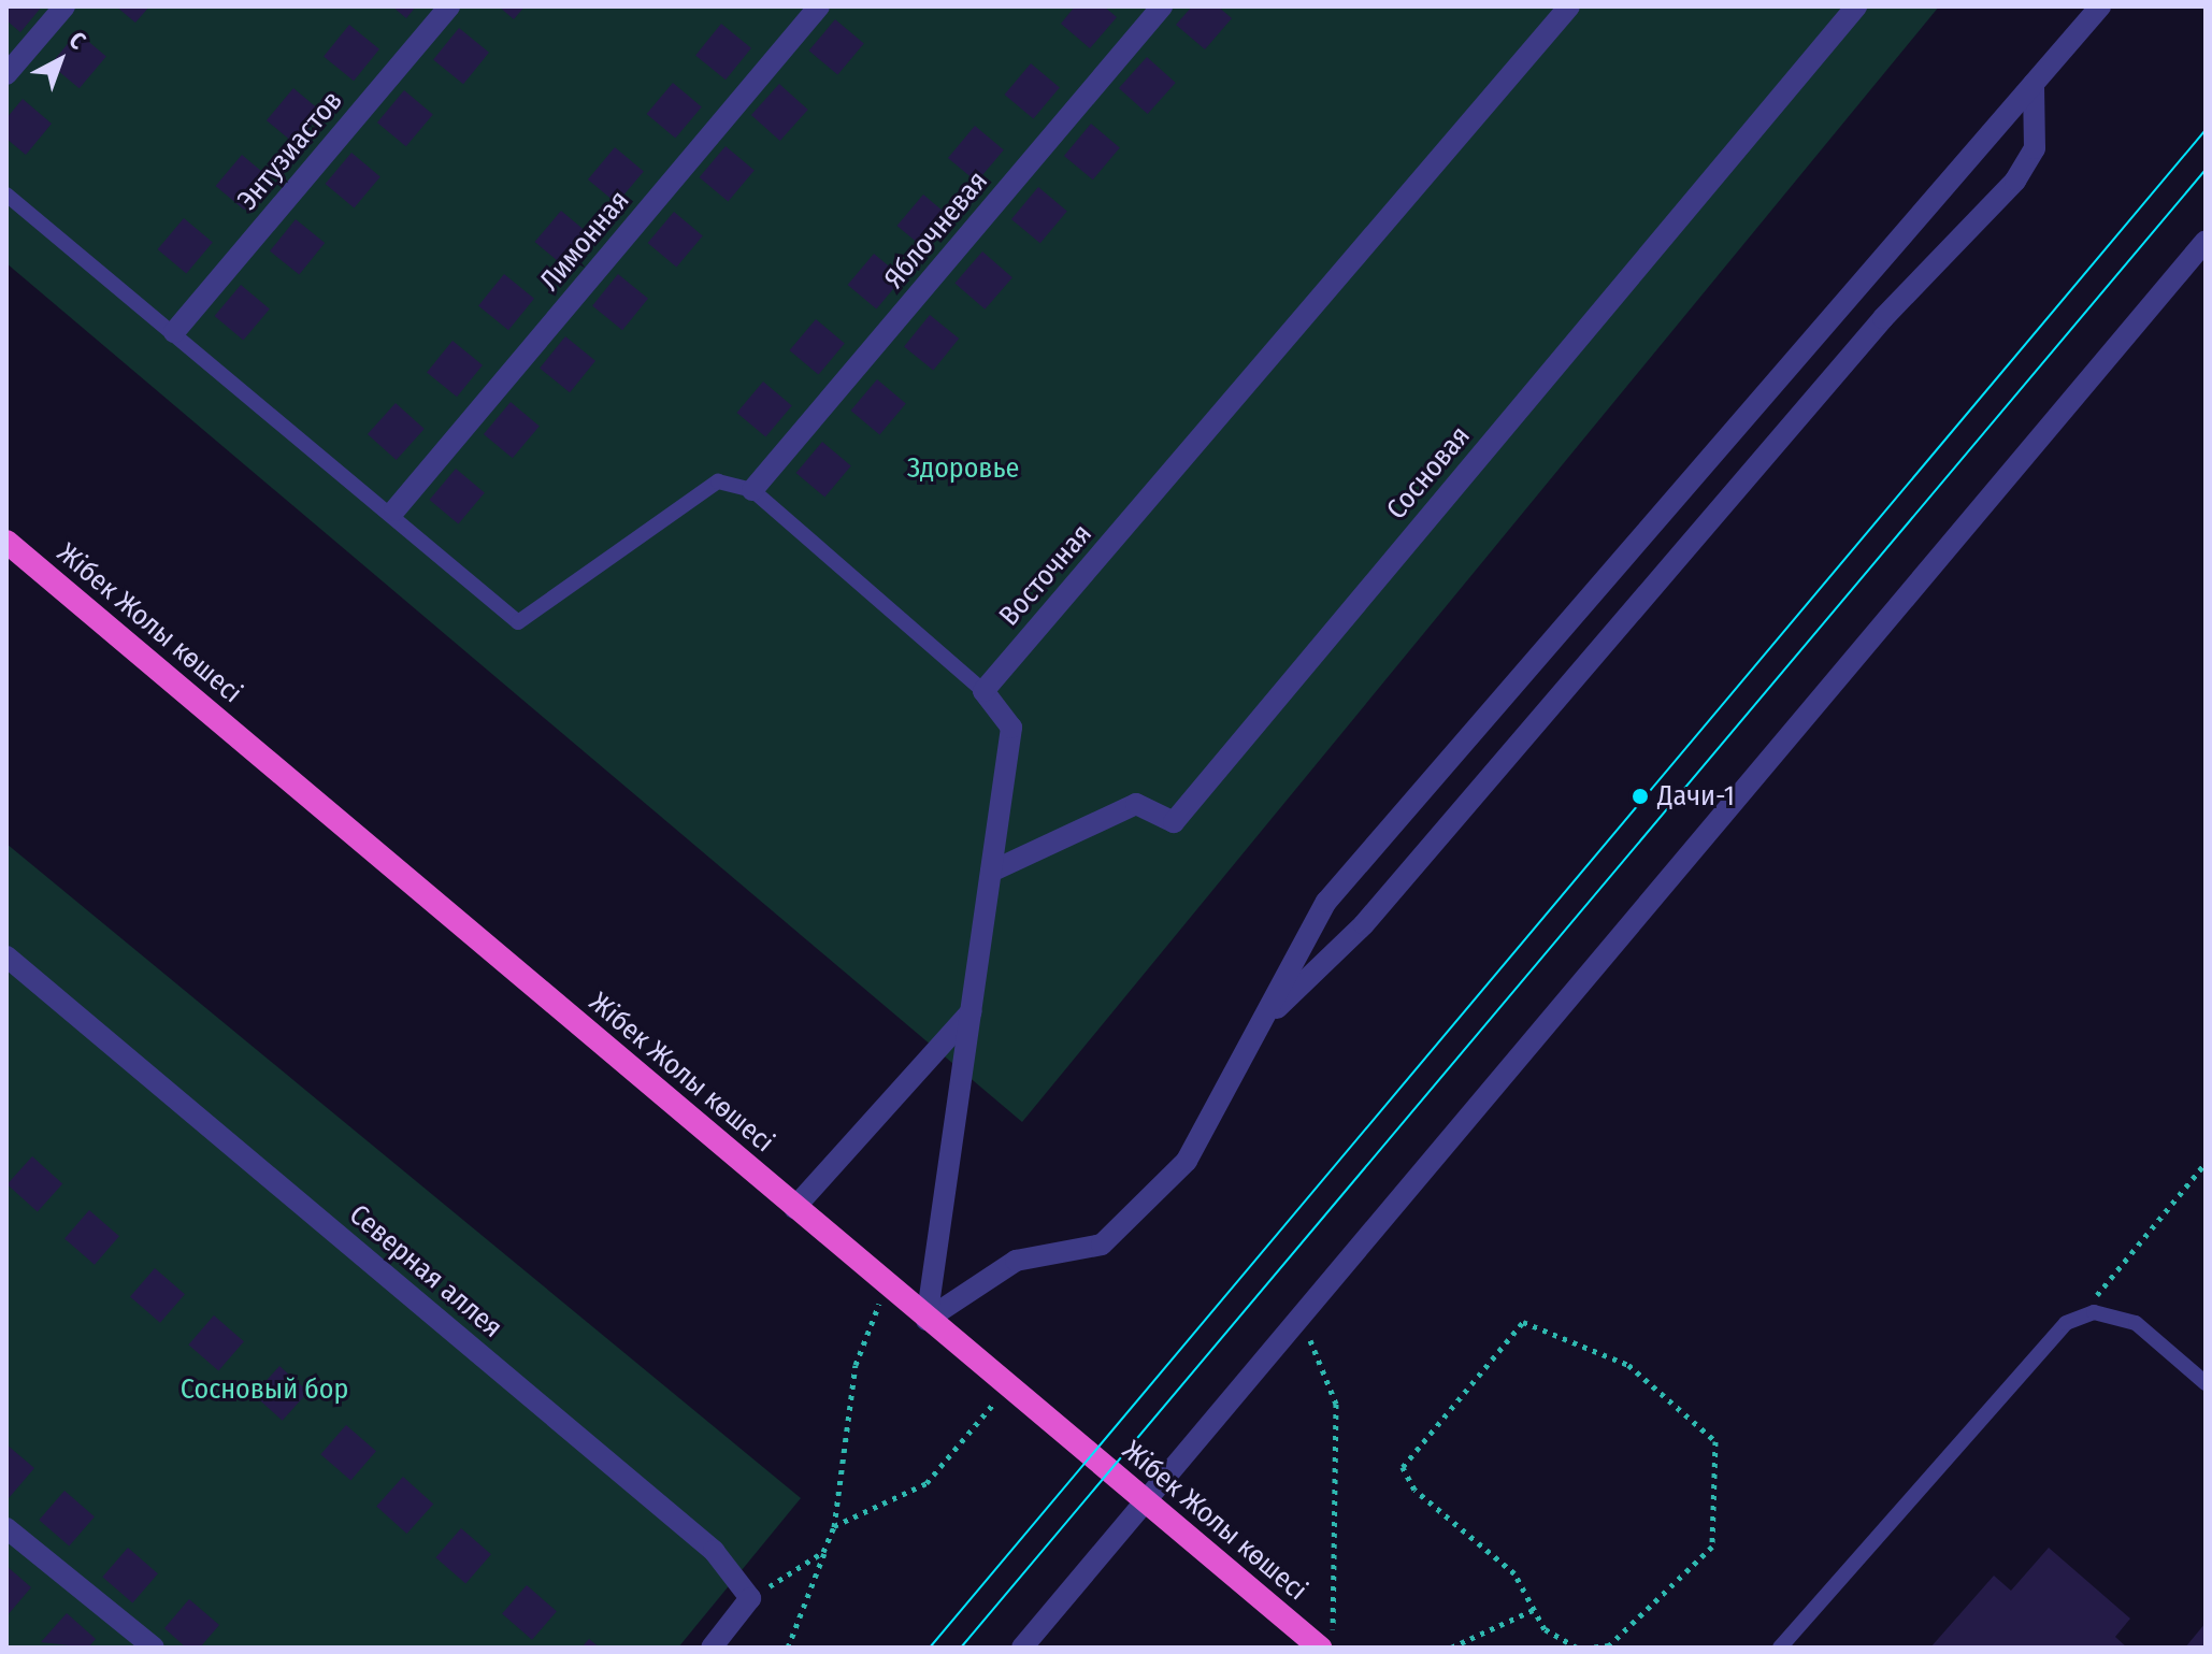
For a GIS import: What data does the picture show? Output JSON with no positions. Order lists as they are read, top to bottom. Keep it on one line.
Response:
{"streets":{"highway":["Жібек Жолы көшесі"],"street":["Энтузиастов","Яблочневая","Лимонная","Сосновая","Восточная","Северная аллея"]},"parks":["Здоровье","Сосновый бор"],"places":["Дачи-1"],"north":"top right"}
